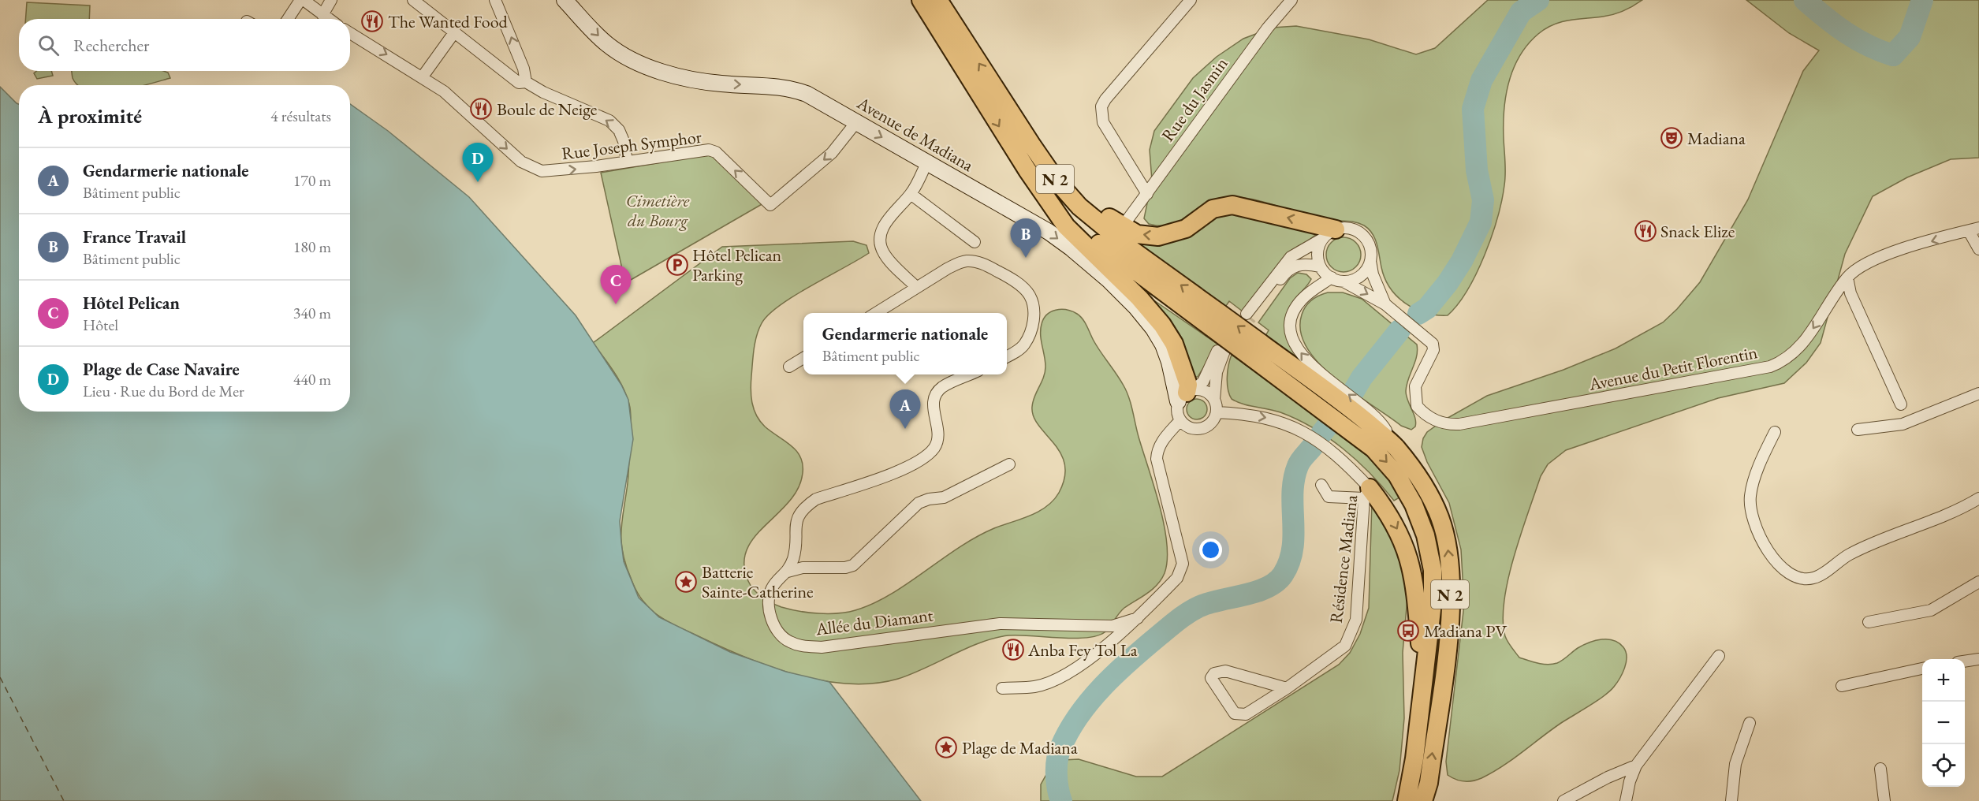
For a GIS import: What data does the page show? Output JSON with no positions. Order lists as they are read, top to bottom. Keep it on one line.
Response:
{"streets":{"main road":["N 2"],"street":["Rue du Jasmin","Avenue de Madiana","Rue Joseph Symphor","Avenue du Petit Florentin","Résidence Madiana","Allée du Diamant"]},"crossings":[["Avenue de Madiana","Rue Joseph Symphor"]],"parks":["Cimetière du Bourg"],"places":{"restaurant":["The Wanted Food","Boule de Neige","Snack Elize","Anba Fey Tol La"],"theatre":["Madiana"],"parking":["Hôtel Pelican Parking"],"place":["Batterie Sainte-Catherine","Plage de Madiana"],"bus stop":["Madiana PV"]},"page":{"search":"Rechercher","heading":["À proximité","4 résultats"],"pins":["D","B","C","A"],"list":[{"mark":"A","name":"Gendarmerie nationale","note":"Bâtiment public","value":"170 m"},{"mark":"B","name":"France Travail","note":"Bâtiment public","value":"180 m"},{"mark":"C","name":"Hôtel Pelican","note":"Hôtel","value":"340 m"},{"mark":"D","name":"Plage de Case Navaire","note":"Lieu · Rue du Bord de Mer","value":"440 m"}],"popup":["Gendarmerie nationale","Bâtiment public"],"map_buttons":["+","−"]}}
